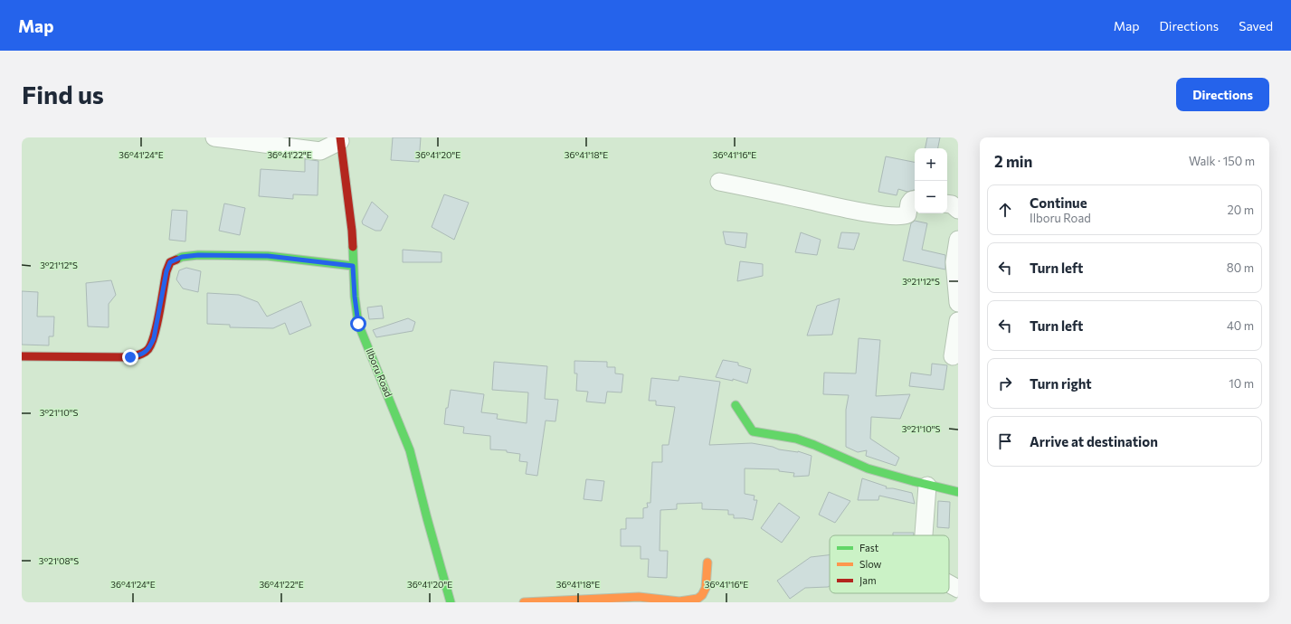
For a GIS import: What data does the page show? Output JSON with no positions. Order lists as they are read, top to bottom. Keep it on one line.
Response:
{"streets":{"street":["Ilboru Road"]},"legend":["Fast","Slow","Jam"],"page":{"header":"Map","nav":["Map","Directions","Saved"],"buttons":"Directions","title":"Find us","heading":["2 min","Walk · 150 m"],"map_buttons":["+","−"],"list":[["Continue","Ilboru Road","20 m"],["Turn left","80 m"],["Turn left","40 m"],["Turn right","10 m"],"Arrive at destination"]},"coordinates":["36°41'24\"E","36°41'22\"E","36°41'20\"E","36°41'18\"E","36°41'16\"E","3°21'12\"S","3°21'10\"S","3°21'08\"S"]}
